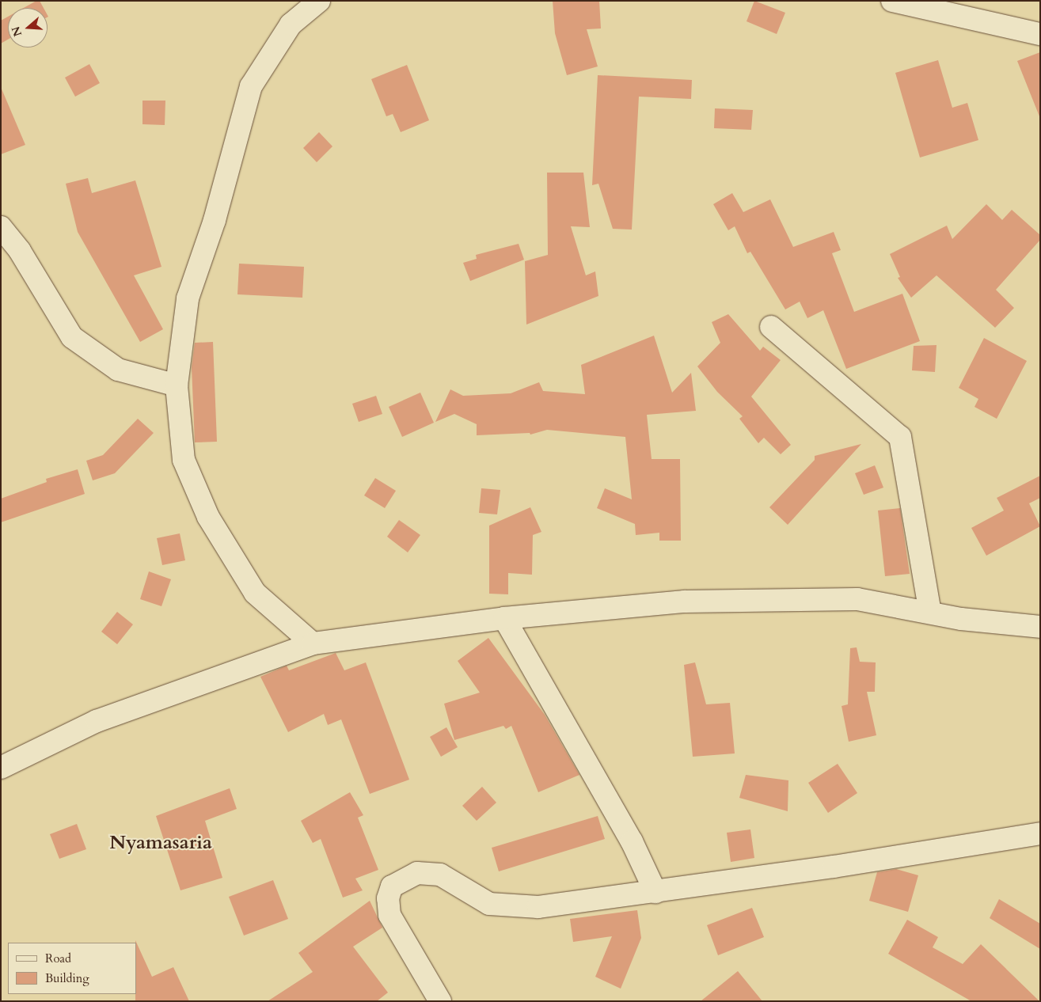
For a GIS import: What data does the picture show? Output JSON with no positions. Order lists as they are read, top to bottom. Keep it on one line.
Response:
{"districts":["Nyamasaria"],"legend":["Road","Building"],"north":"left"}
